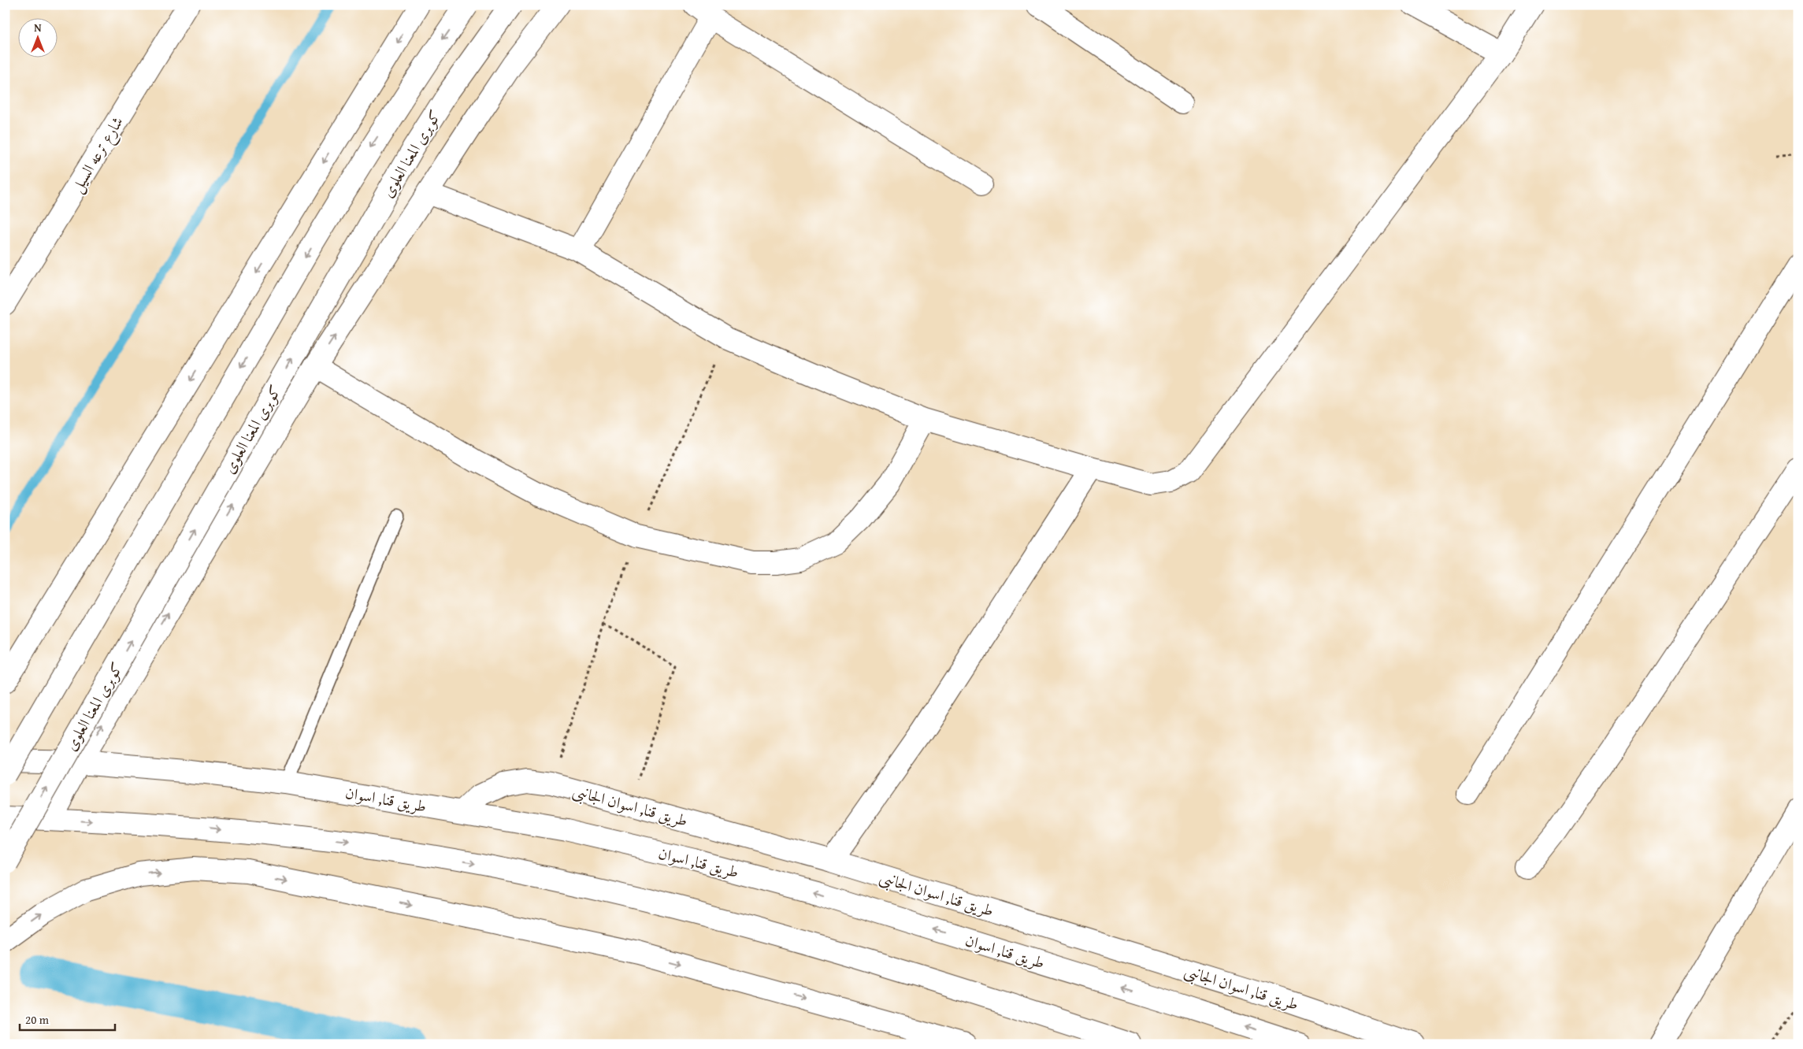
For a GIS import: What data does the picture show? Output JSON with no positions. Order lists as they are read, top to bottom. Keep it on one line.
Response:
{"streets":{"main road":["كوبرى المعنا العلوى","شارع ترعه السيل","طريق قنا, اسوان","طريق قنا, اسوان الجانبى"]},"crossings":[["طريق قنا, اسوان","طريق قنا, اسوان الجانبى"]],"scale_bar":"20 m","north":"top"}
